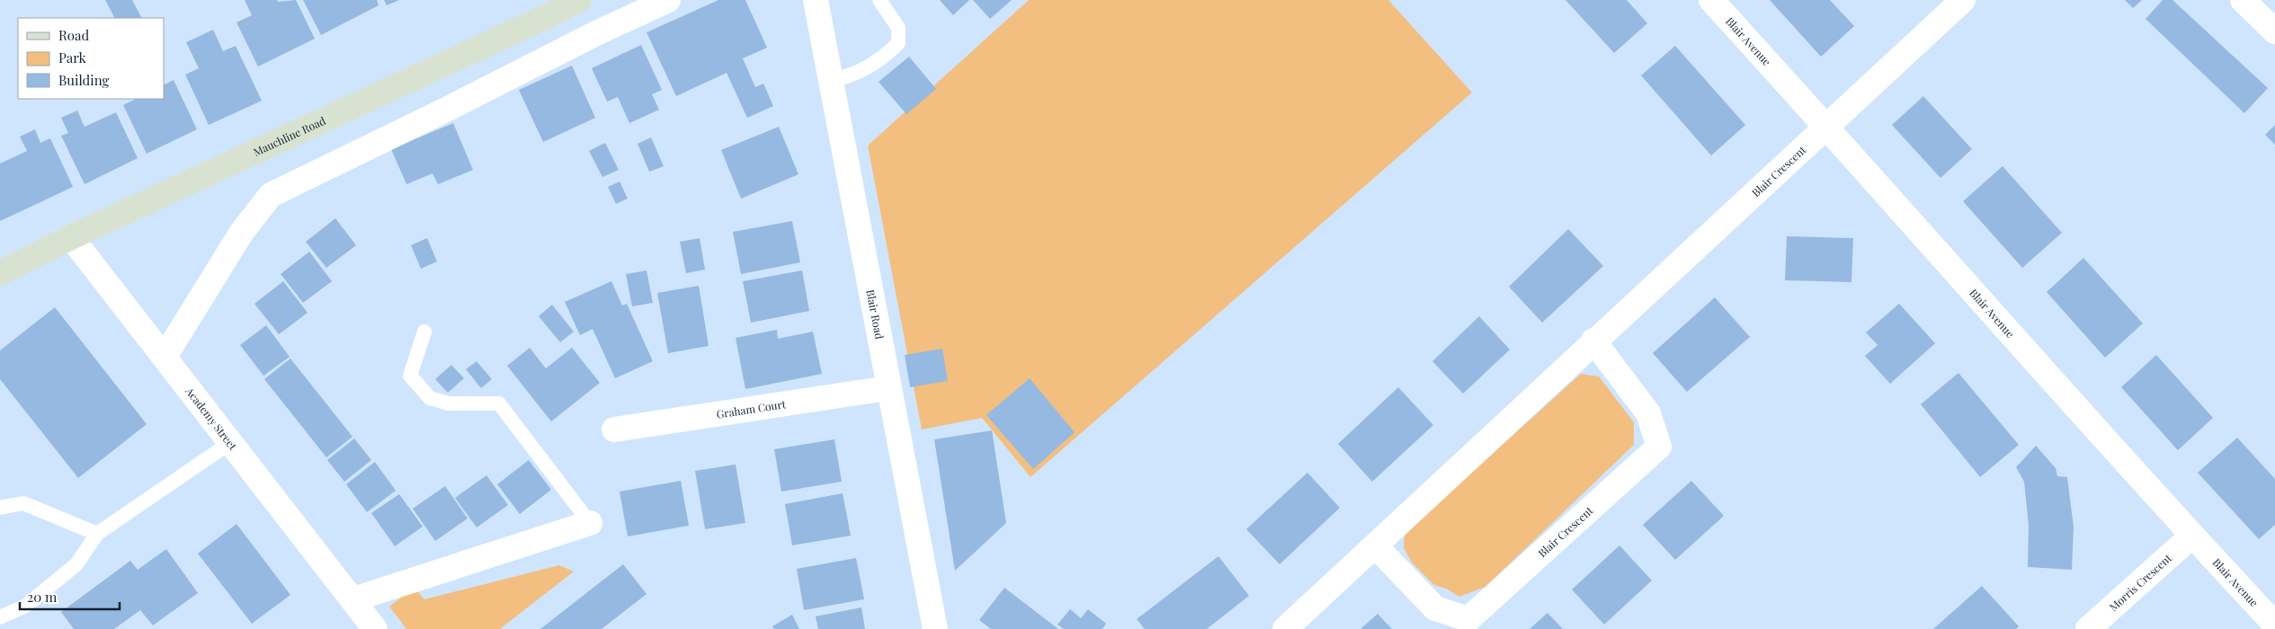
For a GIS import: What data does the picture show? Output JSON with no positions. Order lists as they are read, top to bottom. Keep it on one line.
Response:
{"streets":{"main road":["Mauchline Road"],"street":["Blair Avenue","Blair Crescent","Blair Road","Graham Court","Academy Street","Morris Crescent"]},"crossings":[["Blair Avenue","Blair Crescent"],["Blair Avenue","Morris Crescent"],["Mauchline Road","Academy Street"],["Blair Road","Graham Court"]],"legend":["Road","Park","Building"],"scale_bar":"20 m"}
